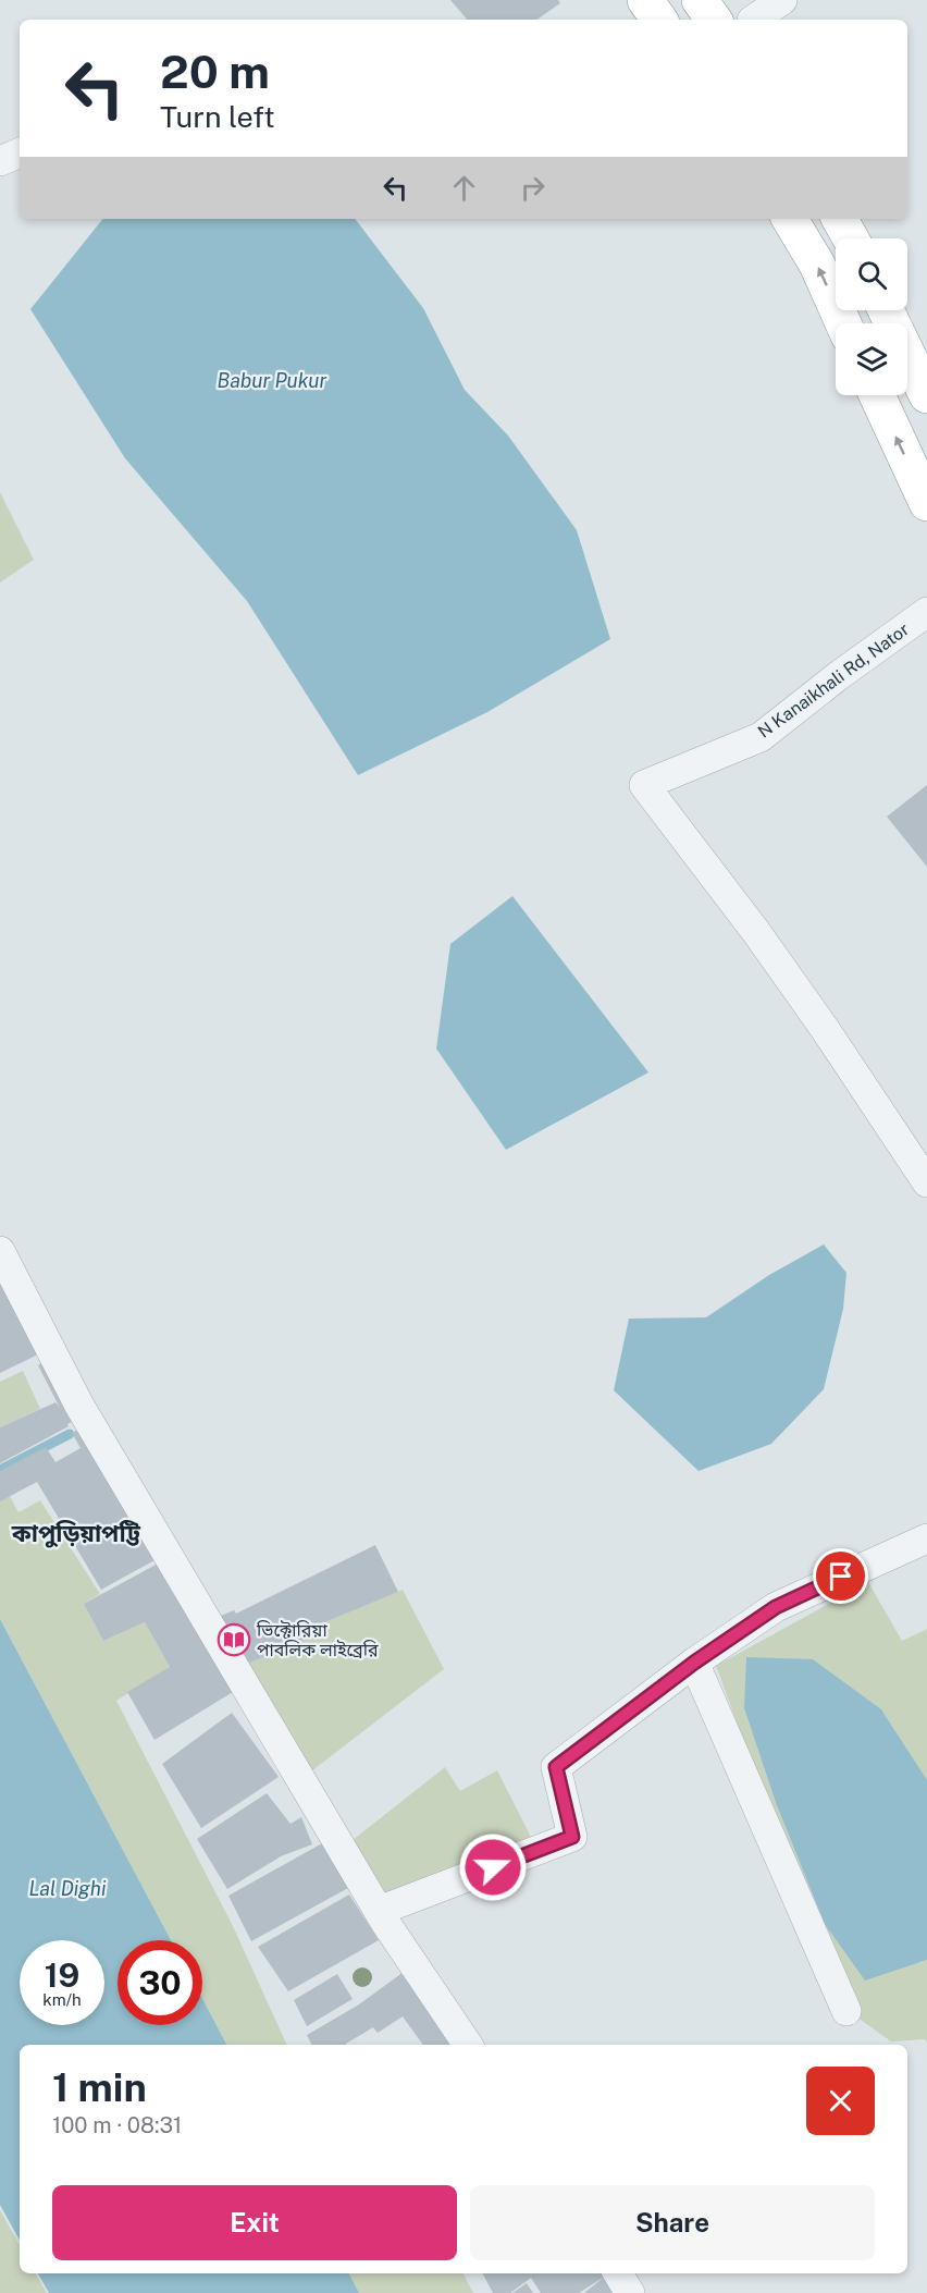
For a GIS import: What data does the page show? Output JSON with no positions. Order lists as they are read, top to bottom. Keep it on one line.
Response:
{"streets":{"street":["N Kanaikhali Rd, Nator"]},"districts":["কাপুড়িয়াপট্টি"],"water":["Babur Pukur","Lal Dighi"],"places":{"library":["ভিক্টোরিয়া পাবলিক লাইব্রেরি"]},"page":{"turn":["20 m","Turn left"],"speed":"19 km/h","limit":"30","heading":["1 min","100 m · 08:31"],"buttons":["Exit","Share"]}}
